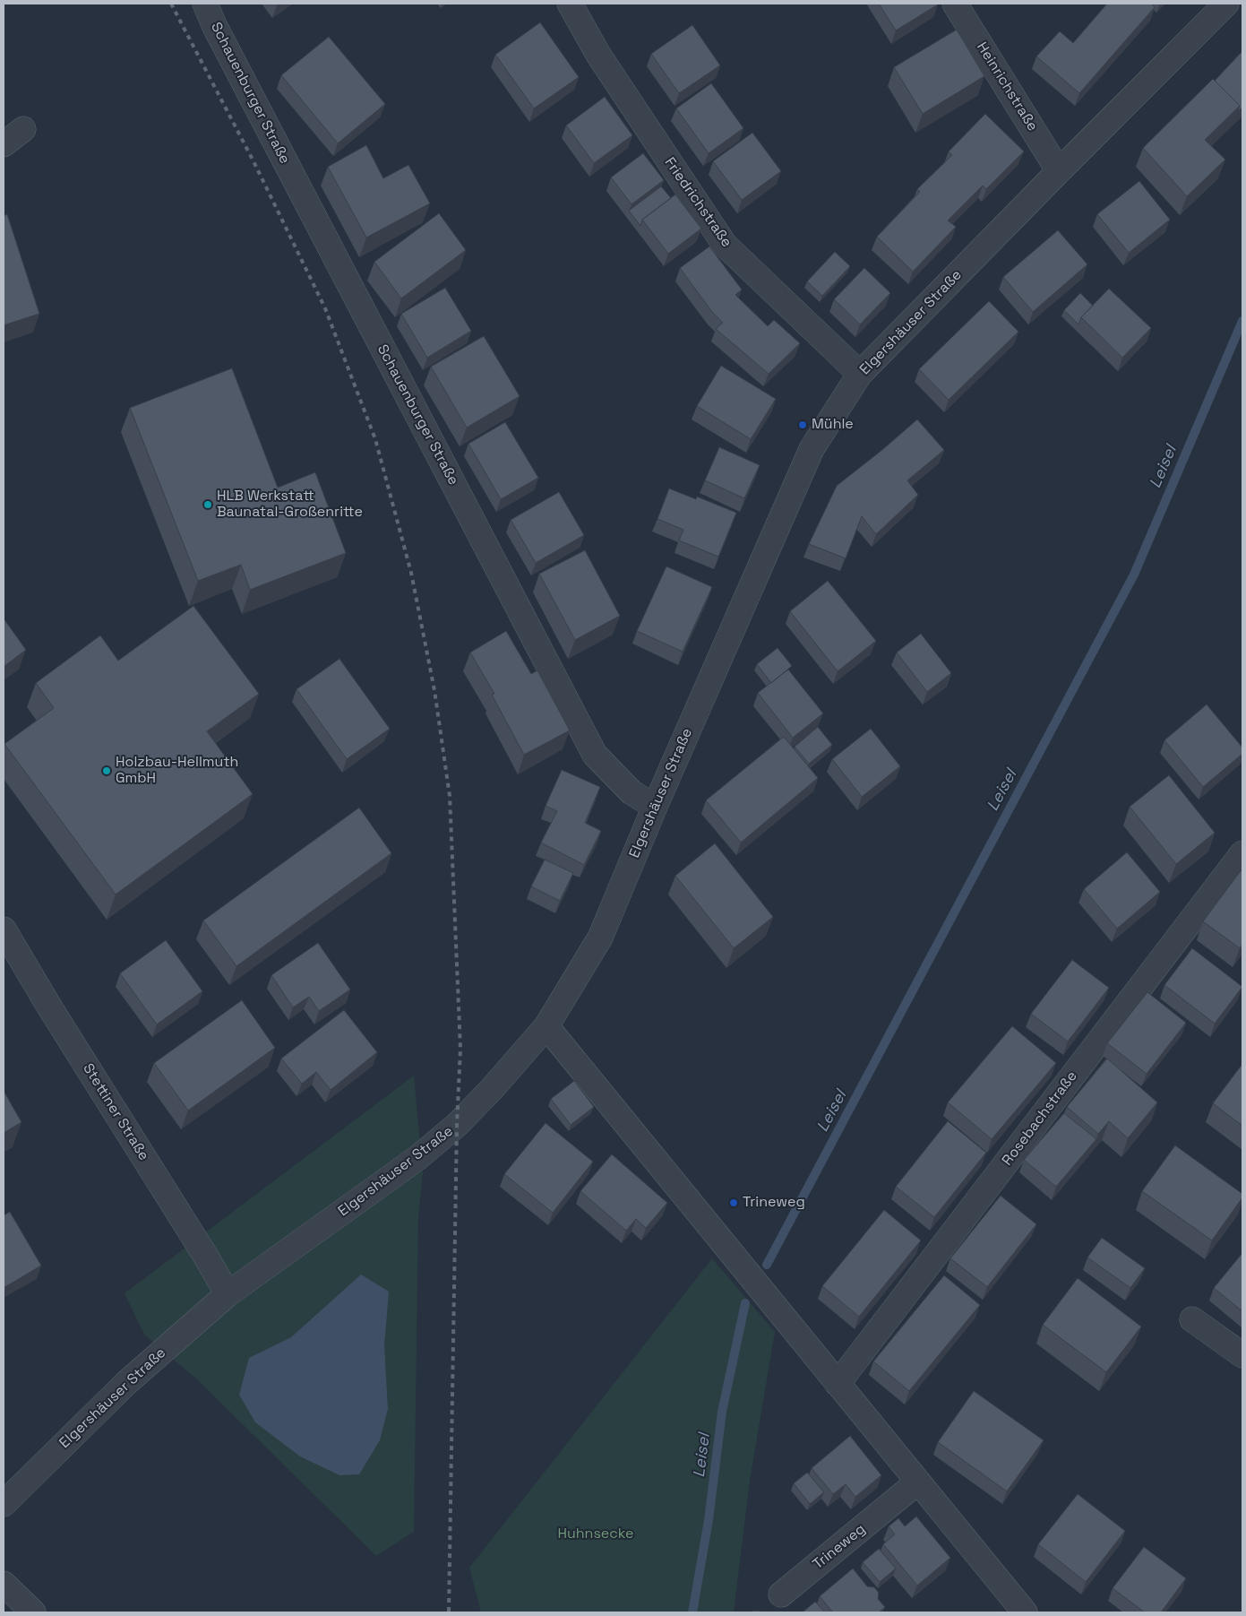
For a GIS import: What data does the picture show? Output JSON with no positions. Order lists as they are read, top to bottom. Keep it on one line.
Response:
{"streets":{"street":["Heinrichstraße","Schauenburger Straße","Friedrichstraße","Elgershäuser Straße","Stettiner Straße","Rosebachstraße","Trineweg"]},"crossings":[["Heinrichstraße","Elgershäuser Straße"],["Schauenburger Straße","Elgershäuser Straße"],["Friedrichstraße","Elgershäuser Straße"],["Elgershäuser Straße","Stettiner Straße"]],"water":["Leisel"],"parks":["Huhnsecke"],"places":["Mühle","HLB Werkstatt Baunatal-Großenritte","Holzbau-Hellmuth GmbH","Trineweg"]}
